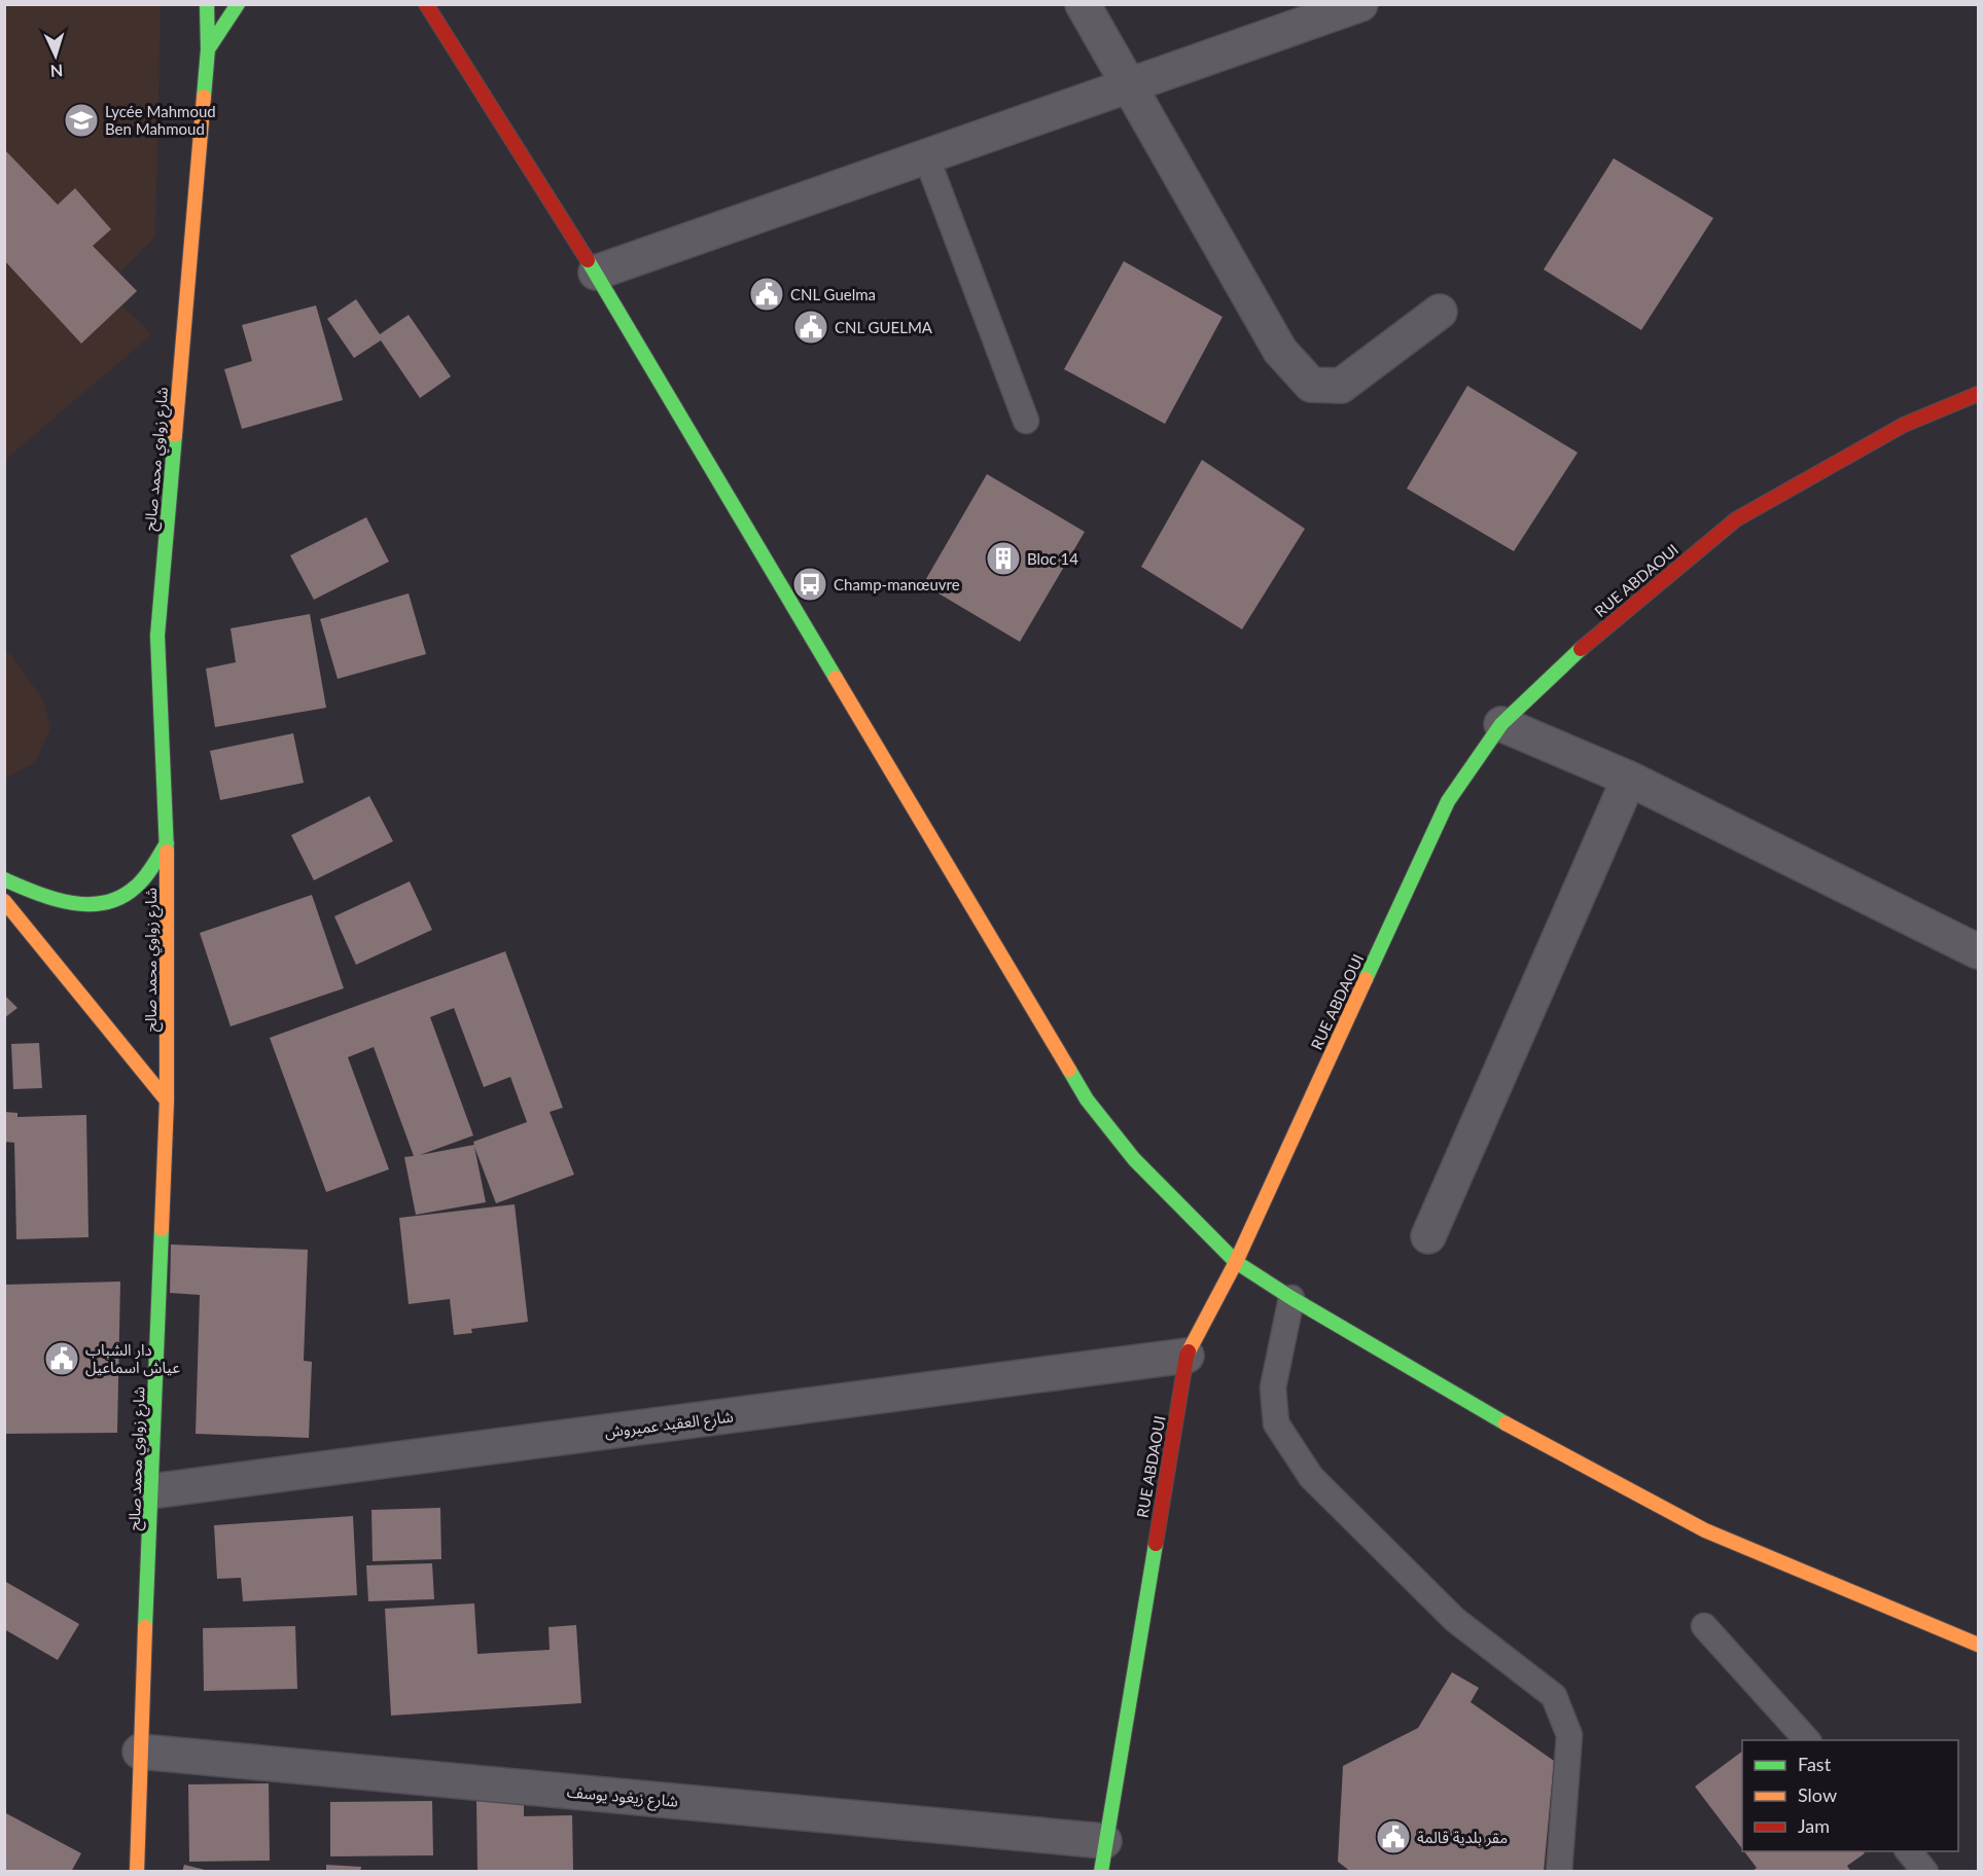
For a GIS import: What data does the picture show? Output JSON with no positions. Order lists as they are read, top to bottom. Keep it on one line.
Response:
{"streets":{"main road":["شارع زواوي محمد صالح","RUE ABDAOUI"],"street":["شارع العقيد عميروش","شارع زيغود يوسف"]},"crossings":[["شارع زواوي محمد صالح","شارع العقيد عميروش"],["شارع زواوي محمد صالح","شارع زيغود يوسف"],["RUE ABDAOUI","شارع العقيد عميروش"],["RUE ABDAOUI","شارع زيغود يوسف"]],"places":{"school or university":["Lycée Mahmoud Ben Mahmoud"],"public building":["CNL Guelma","CNL GUELMA","دار الشباب عياش اسماعيل","مقر بلدية قالمة"],"building":["Bloc 14"],"bus stop":["Champ-manœuvre"]},"legend":["Fast","Slow","Jam"],"north":"bottom"}
